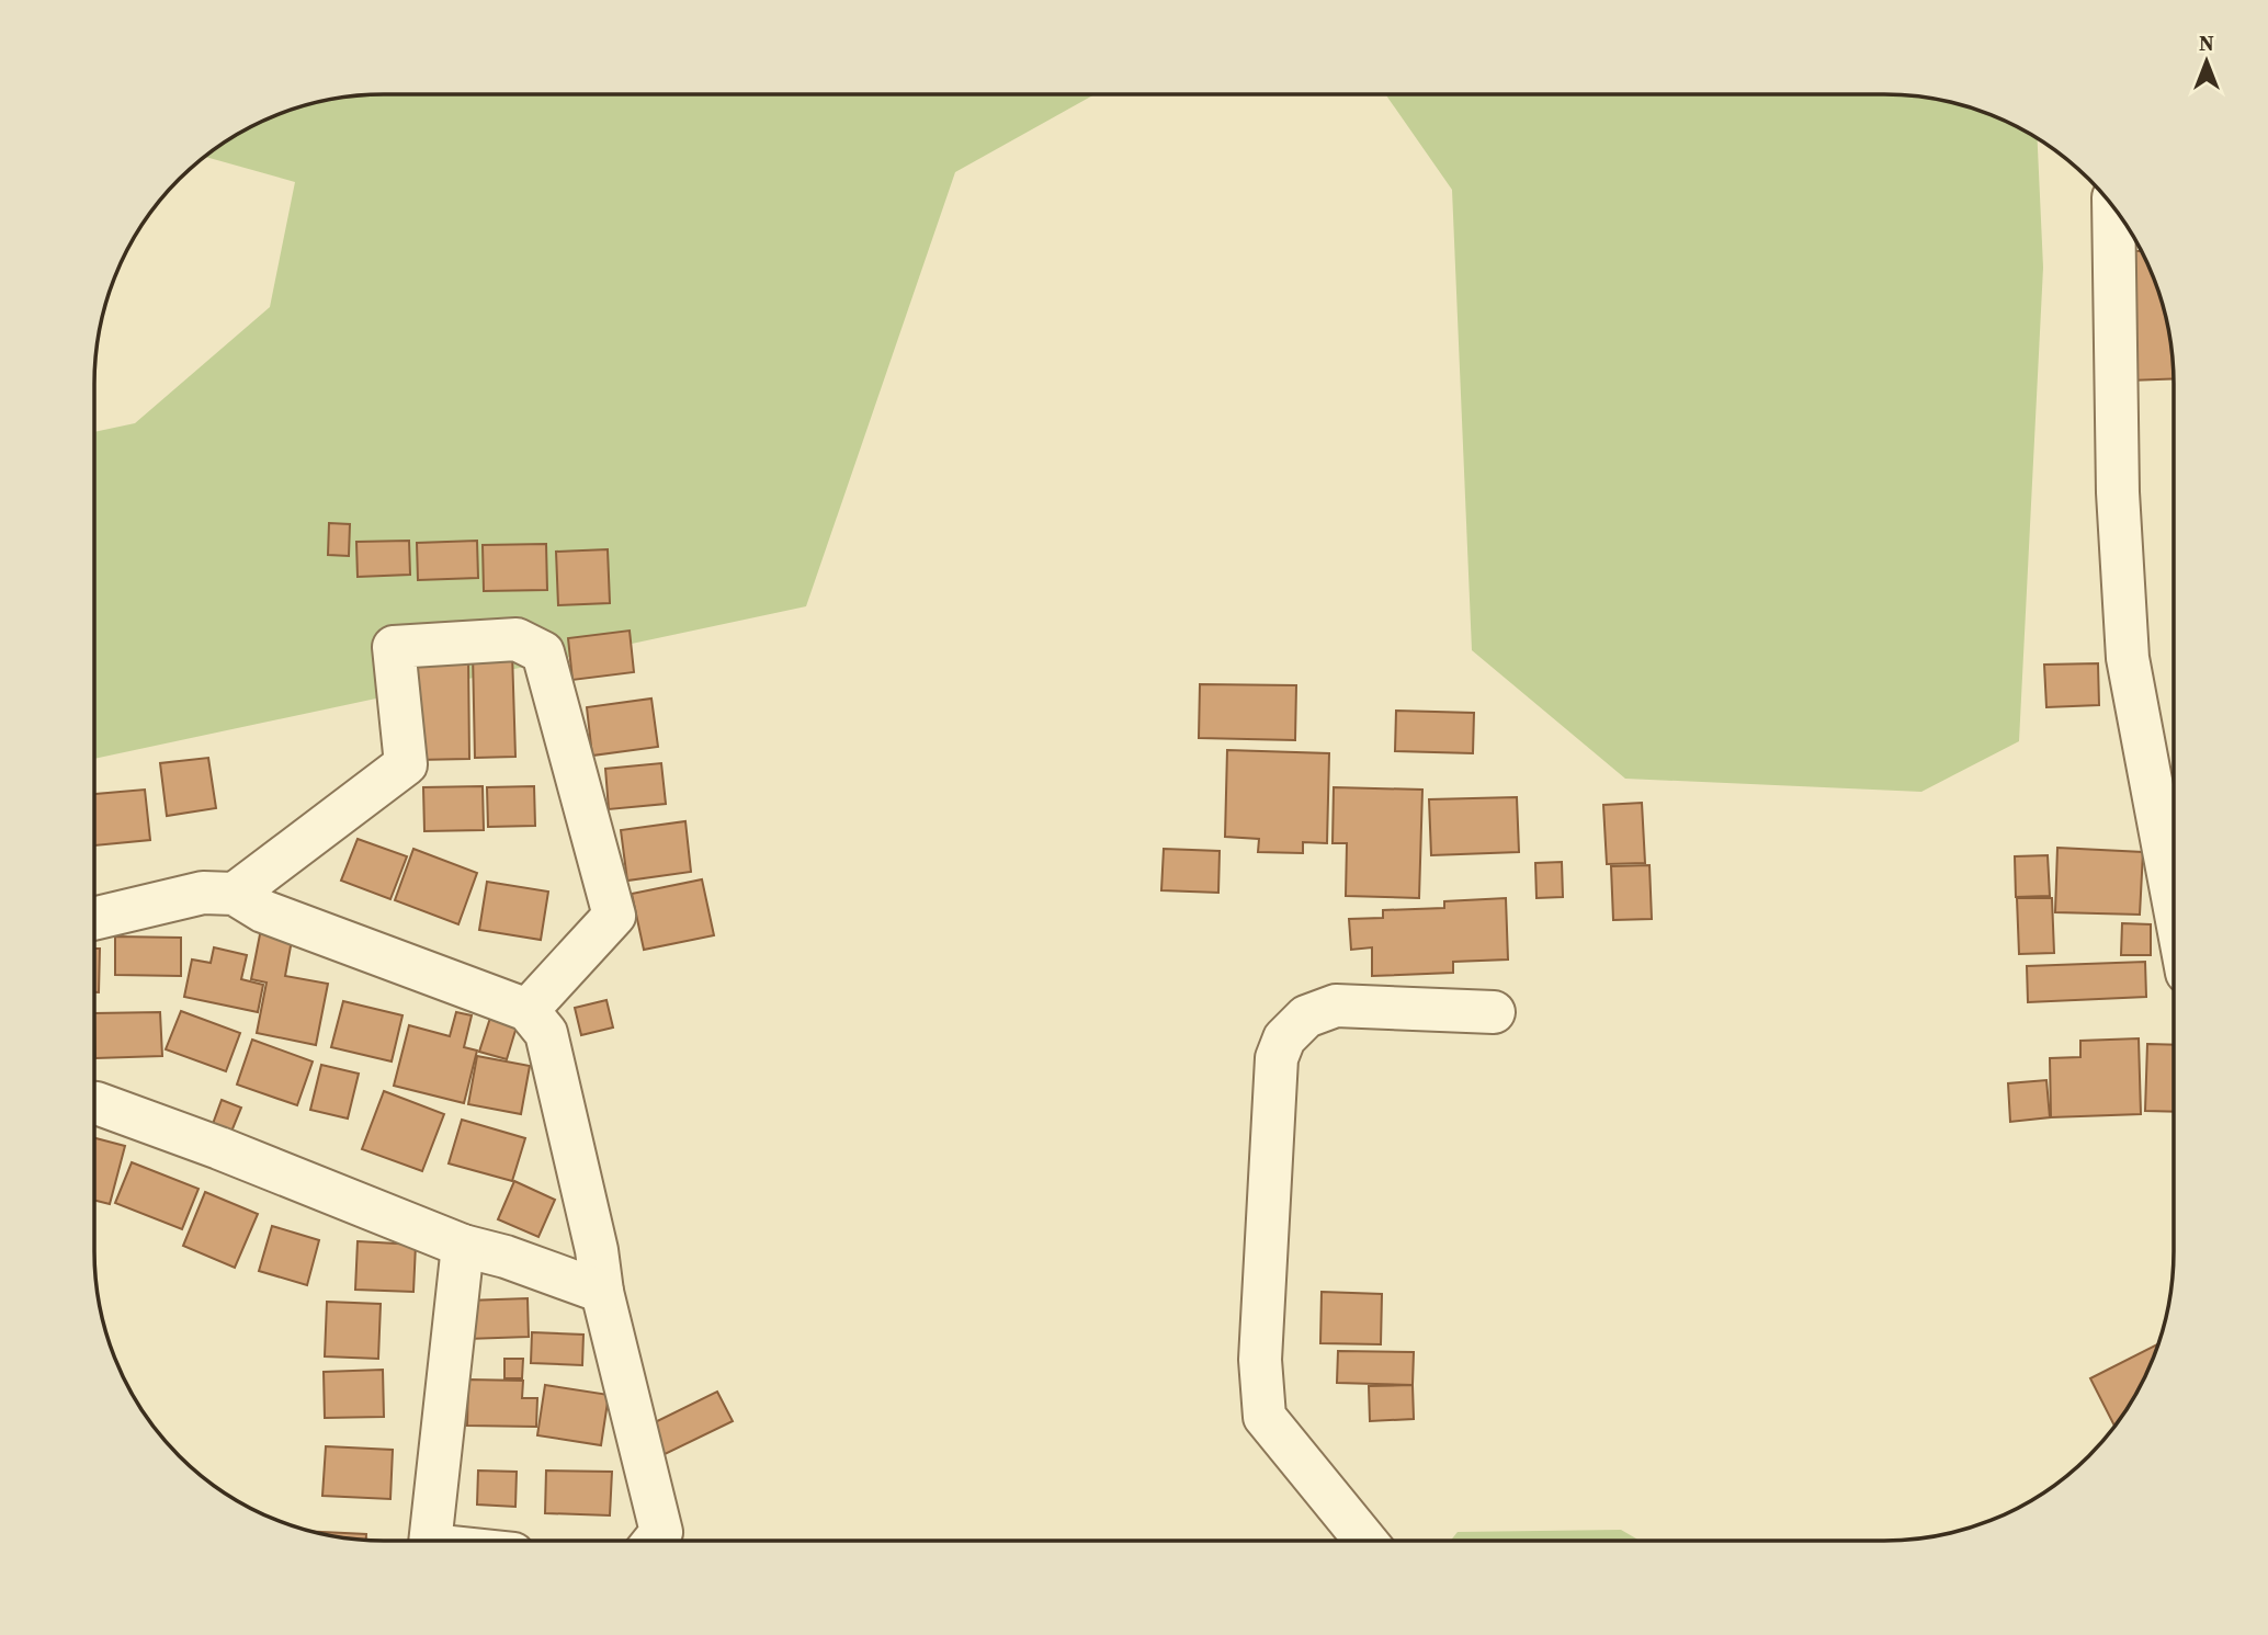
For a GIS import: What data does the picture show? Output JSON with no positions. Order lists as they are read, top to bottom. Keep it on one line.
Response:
{"north":"top"}
